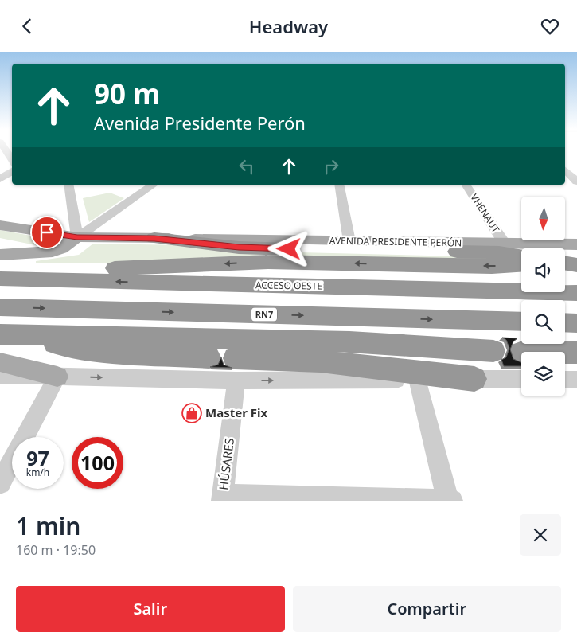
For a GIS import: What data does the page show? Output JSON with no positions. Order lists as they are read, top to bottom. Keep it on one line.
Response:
{"streets":{"highway":["ACCESO OESTE","RN7"],"main road":["AVENIDA PRESIDENTE PERÓN"],"street":["VHENAUT","HÚSARES"]},"crossings":[["VHENAUT","AVENIDA PRESIDENTE PERÓN"]],"places":{"shop":["Master Fix"]},"north":"bottom","page":{"header":"Headway","turn":["90 m","Avenida Presidente Perón"],"speed":"97 km/h","limit":"100","heading":["1 min","160 m · 19:50"],"buttons":["Salir","Compartir"]}}
